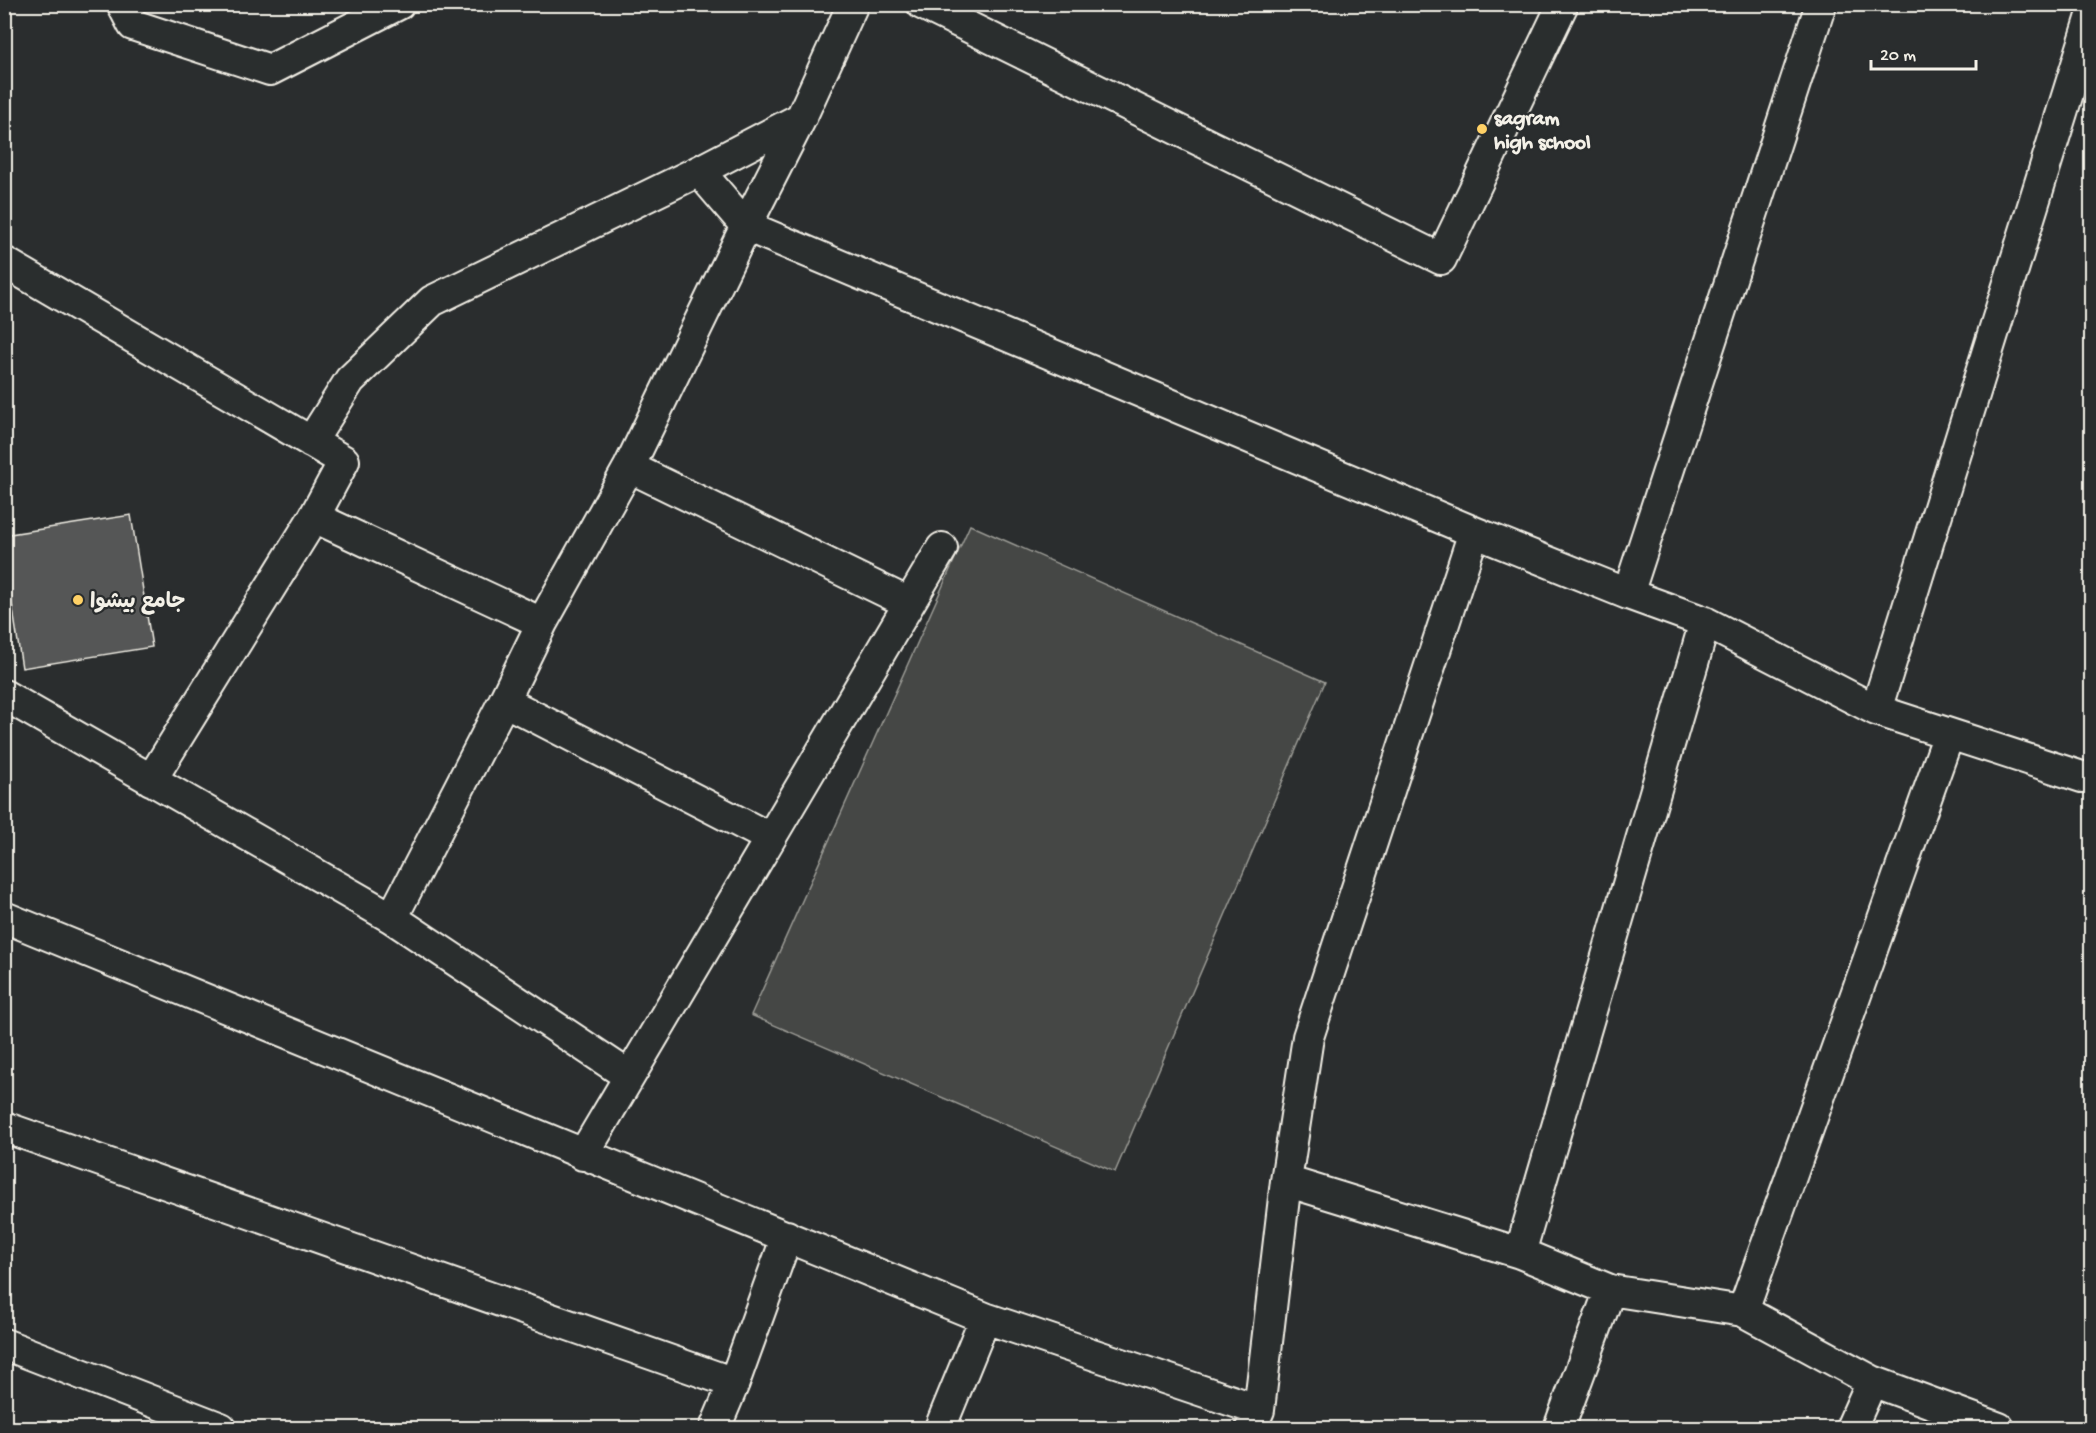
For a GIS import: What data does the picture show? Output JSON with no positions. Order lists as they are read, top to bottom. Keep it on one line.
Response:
{"places":["sagram high school","جامع بيشوا"],"scale_bar":"20 m"}
